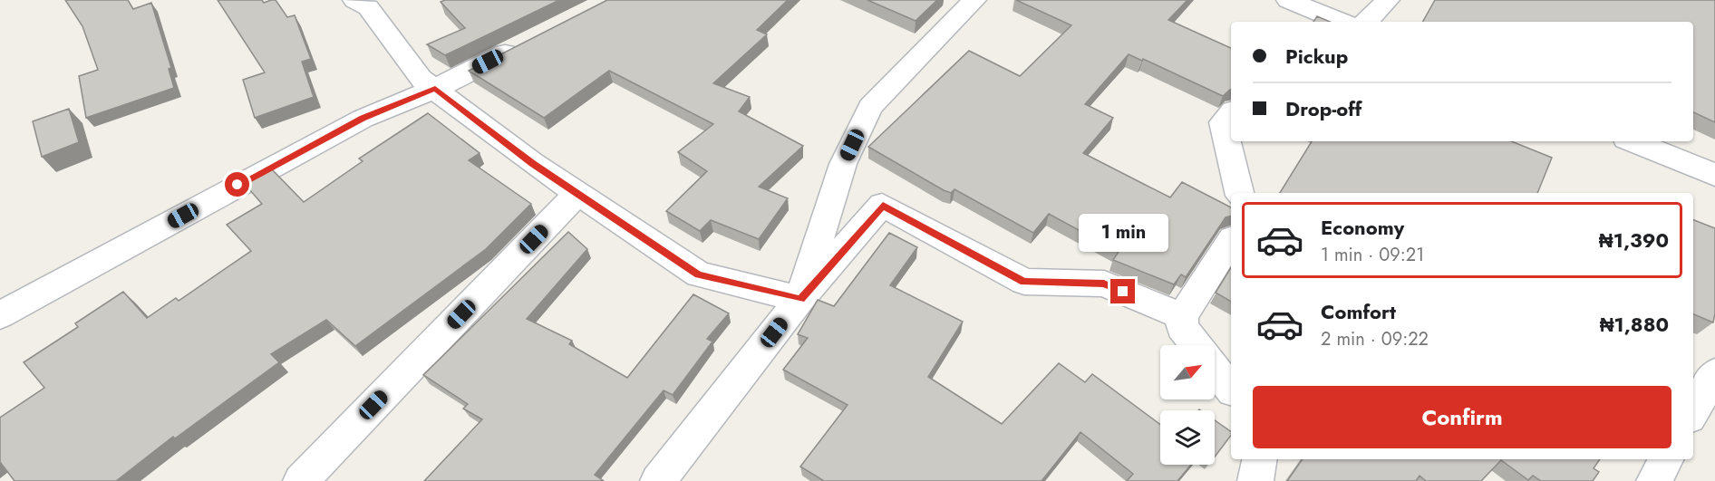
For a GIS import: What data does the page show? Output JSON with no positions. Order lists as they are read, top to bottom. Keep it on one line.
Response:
{"north":"top right","page":{"banner":["Pickup","Drop-off"],"list":[{"name":"Economy","note":"1 min · 09:21","value":"₦1,390"},{"name":"Comfort","note":"2 min · 09:22","value":"₦1,880"}],"bubble":"1 min","buttons":"Confirm"}}
